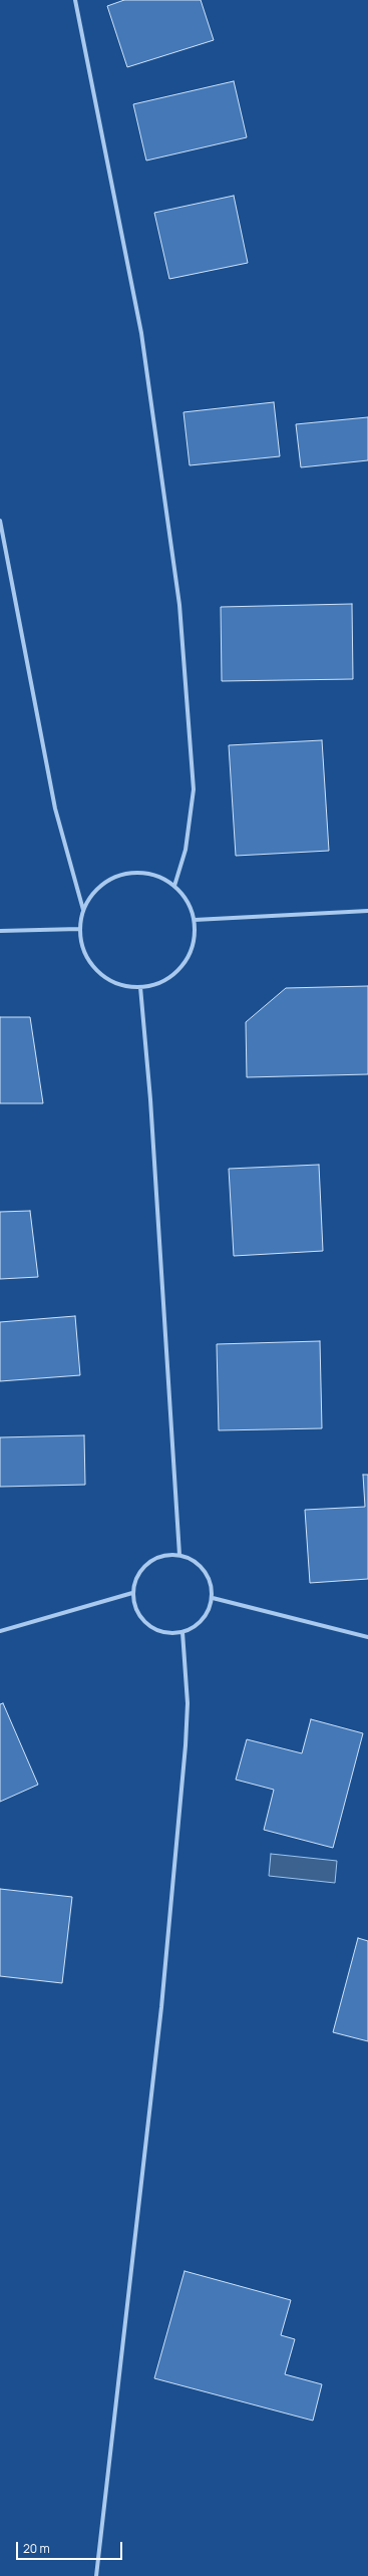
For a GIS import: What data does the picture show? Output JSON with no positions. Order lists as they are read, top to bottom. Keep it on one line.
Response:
{"scale_bar":"20 m"}
